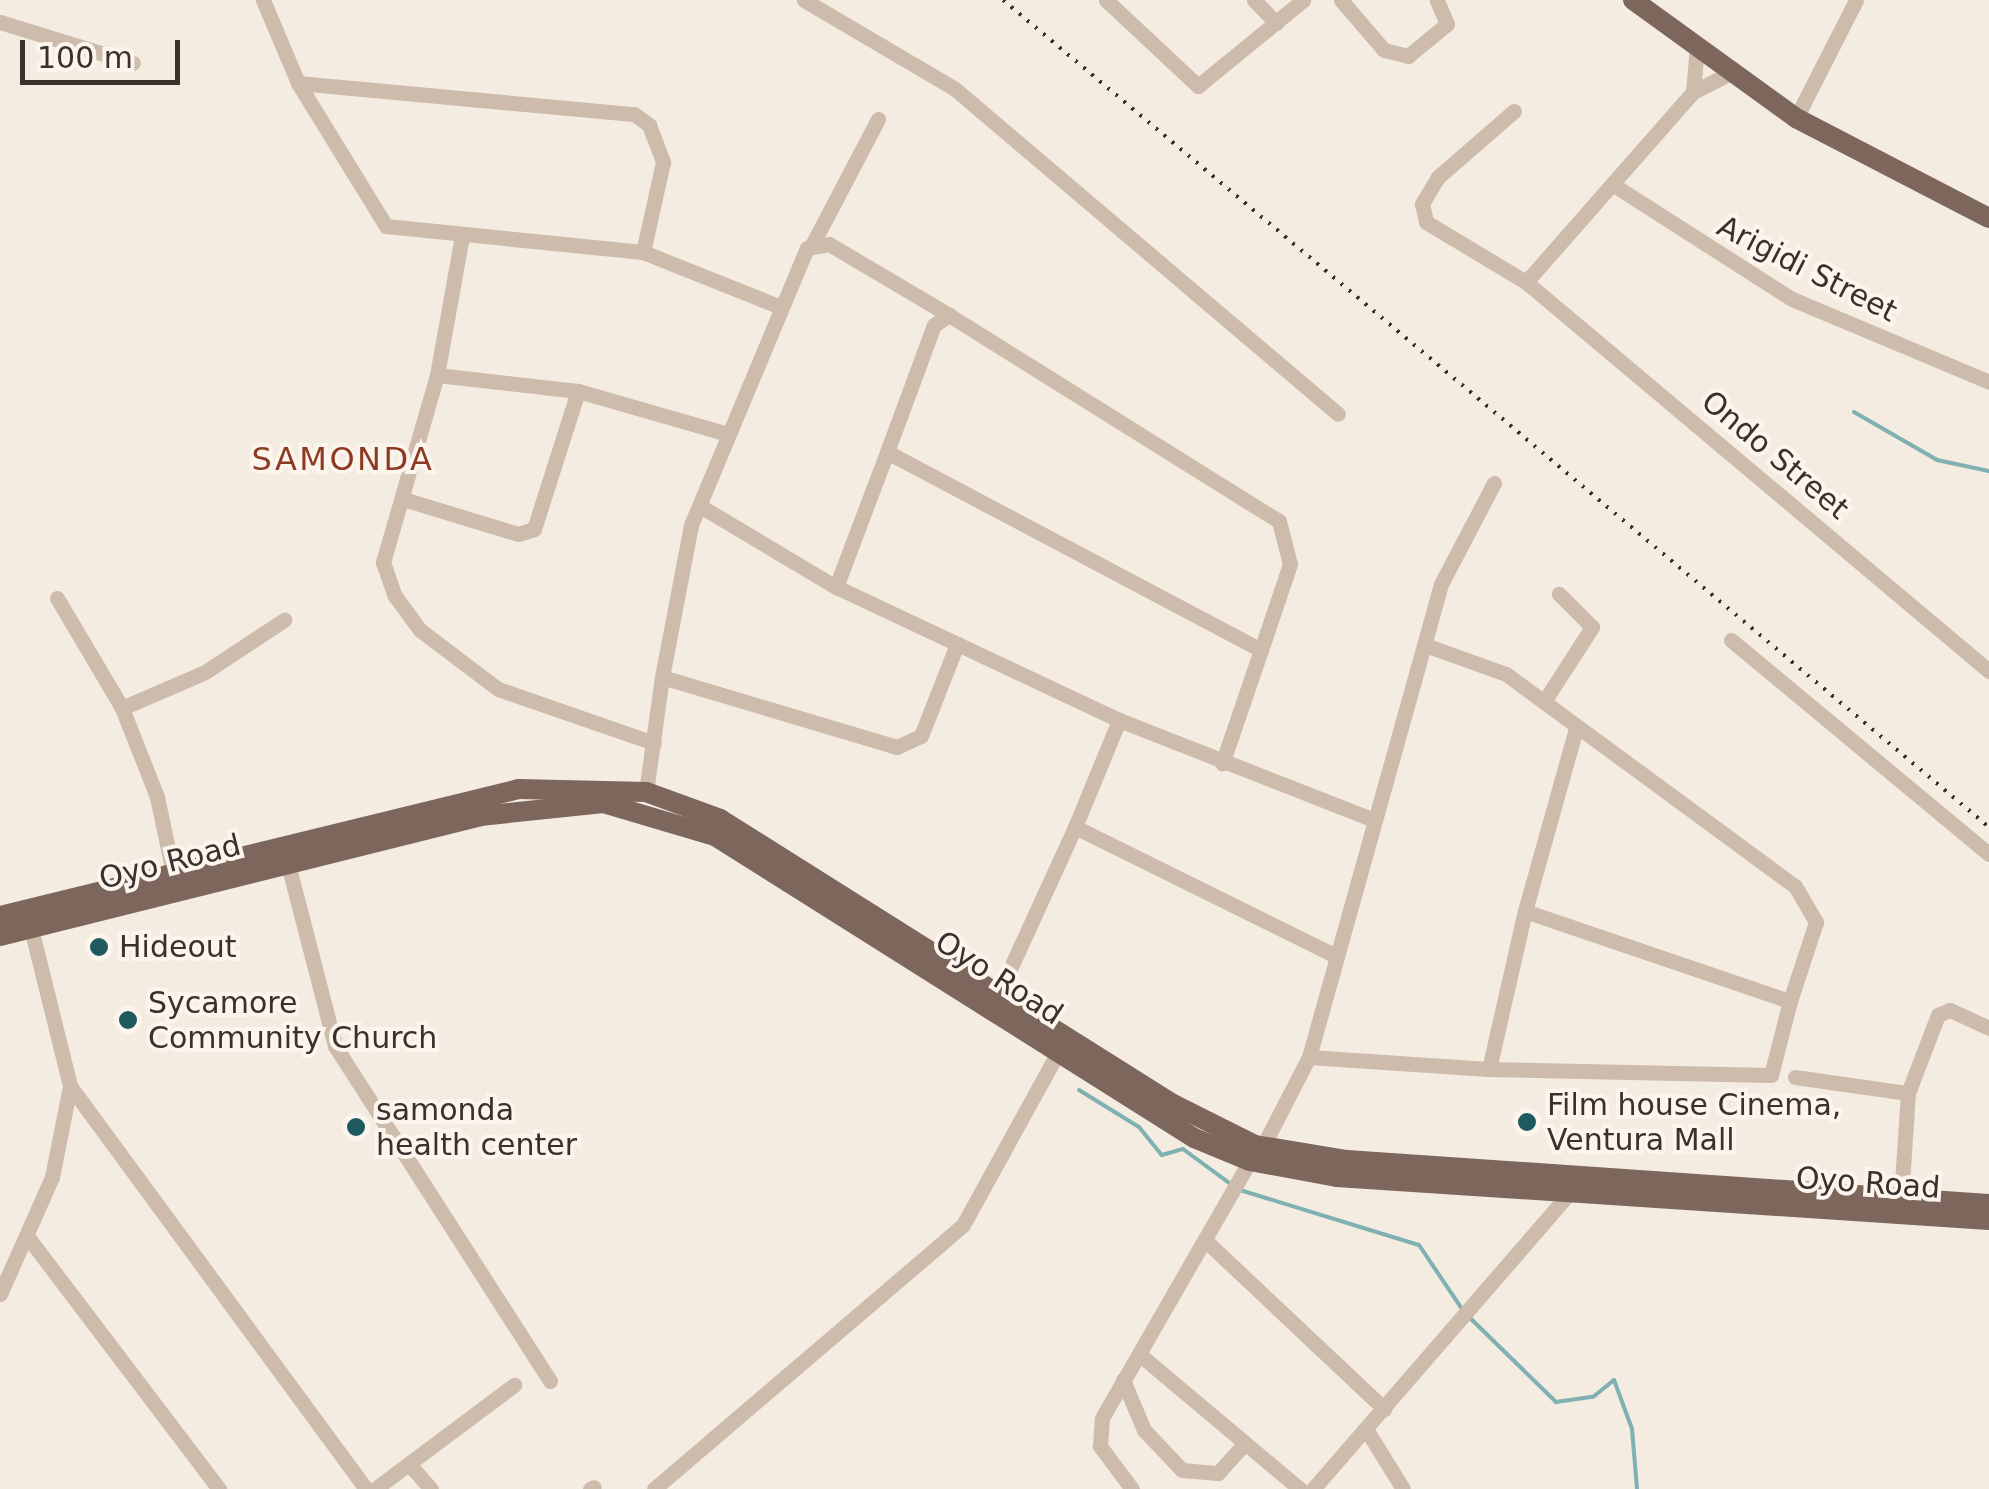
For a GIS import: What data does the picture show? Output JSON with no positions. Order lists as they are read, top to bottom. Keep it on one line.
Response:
{"streets":{"main road":["Oyo Road"],"street":["Arigidi Street","Ondo Street"]},"districts":["SAMONDA"],"places":["Hideout","Sycamore Community Church","Film house Cinema, Ventura Mall","samonda health center"],"scale_bar":"100 m"}
